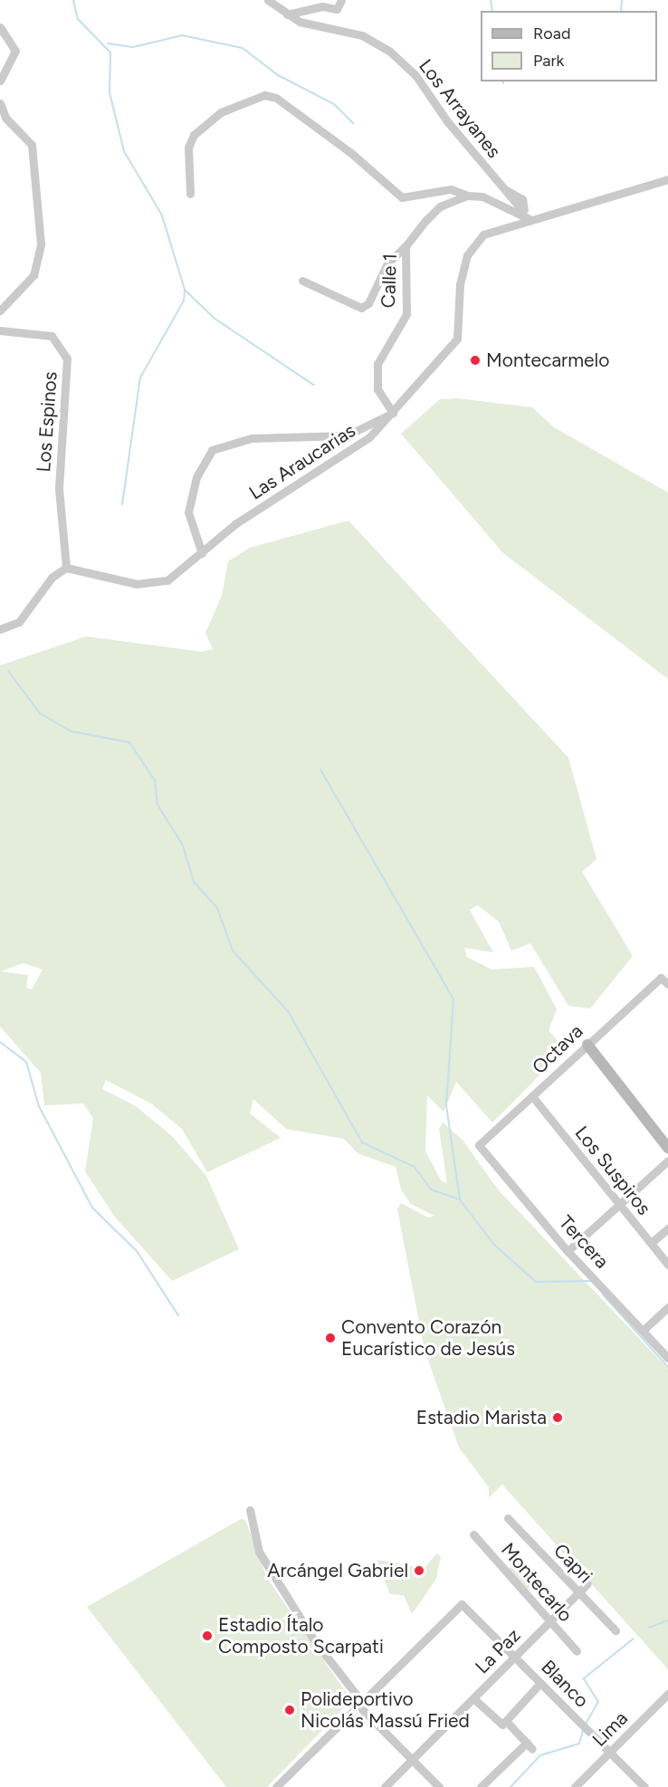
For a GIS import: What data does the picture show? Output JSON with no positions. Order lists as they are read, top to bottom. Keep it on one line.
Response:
{"streets":{"street":["Los Arrayanes","Calle 1","Los Espinos","Las Araucarias","Octava","Los Suspiros","Tercera","Capri","Montecarlo","La Paz","Blanco","Lima"]},"crossings":[["Los Arrayanes","Las Araucarias"],["Calle 1","Las Araucarias"],["Los Espinos","Las Araucarias"],["Octava","Los Suspiros"],["Octava","Tercera"],["Capri","La Paz"],["Montecarlo","La Paz"],["La Paz","Blanco"],["Blanco","Lima"]],"places":["Montecarmelo","Convento Corazón Eucarístico de Jesús","Estadio Marista","Arcángel Gabriel","Estadio Ítalo Composto Scarpati","Polideportivo Nicolás Massú Fried"],"legend":["Road","Park"]}
